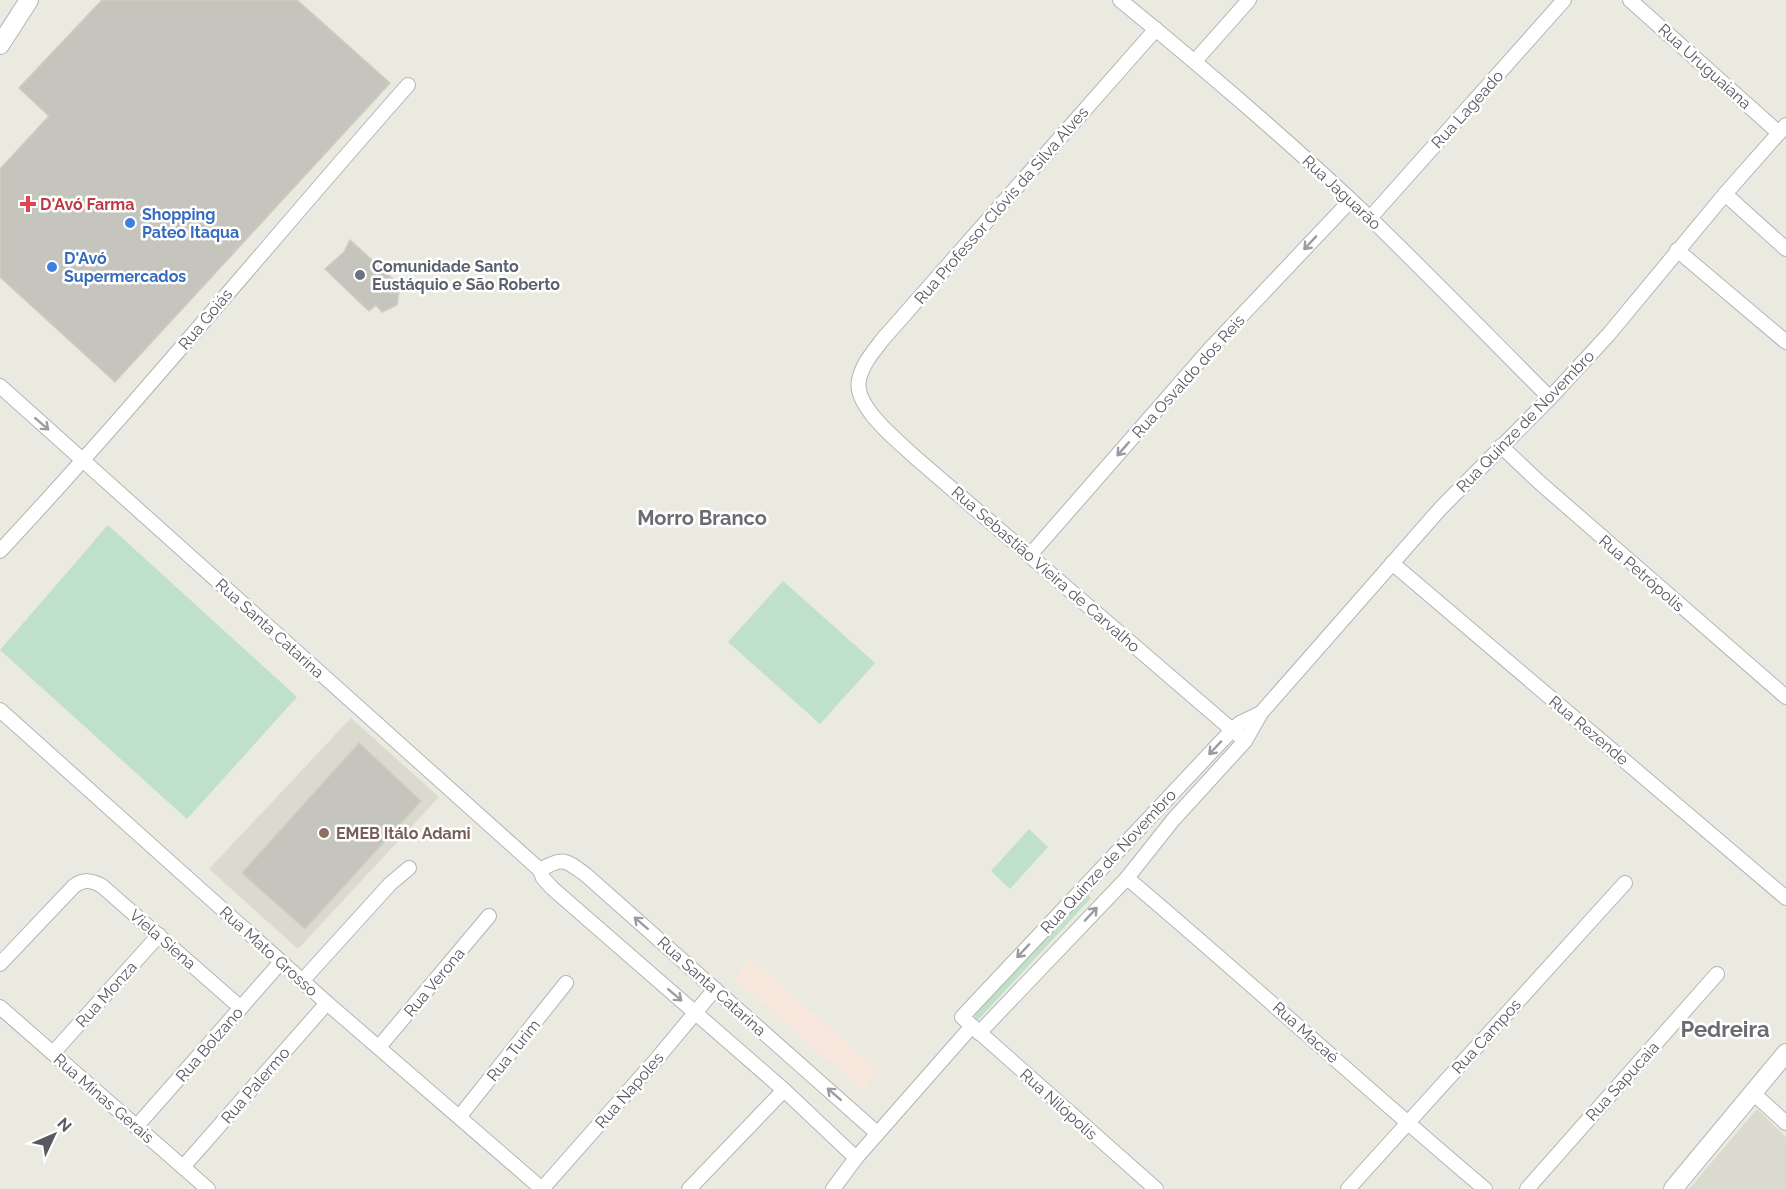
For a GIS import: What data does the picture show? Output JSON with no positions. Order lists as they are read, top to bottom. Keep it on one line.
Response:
{"streets":{"street":["Rua Uruguaiana","Rua Lageado","Rua Jaguarão","Rua Professor Clóvis da Silva Alves","Rua Goiás","Rua Osvaldo dos Reis","Rua Quinze de Novembro","Rua Sebastião Vieira de Carvalho","Rua Petrópolis","Rua Santa Catarina","Rua Rezende","Viela Siena","Rua Mato Grosso","Rua Verona","Rua Monza","Rua Macaé","Rua Campos","Rua Bolzano","Rua Turim","Rua Sapucaia","Rua Palermo","Rua Napoles","Rua Minas Gerais","Rua Nilópolis"]},"crossings":[["Rua Uruguaiana","Rua Quinze de Novembro"],["Rua Lageado","Rua Jaguarão"],["Rua Jaguarão","Rua Professor Clóvis da Silva Alves"],["Rua Jaguarão","Rua Osvaldo dos Reis"],["Rua Jaguarão","Rua Quinze de Novembro"],["Rua Professor Clóvis da Silva Alves","Rua Sebastião Vieira de Carvalho"],["Rua Goiás","Rua Santa Catarina"],["Rua Osvaldo dos Reis","Rua Sebastião Vieira de Carvalho"],["Rua Quinze de Novembro","Rua Sebastião Vieira de Carvalho"],["Rua Quinze de Novembro","Rua Petrópolis"],["Rua Quinze de Novembro","Rua Santa Catarina"],["Rua Quinze de Novembro","Rua Rezende"],["Rua Quinze de Novembro","Rua Macaé"],["Rua Quinze de Novembro","Rua Nilópolis"],["Rua Santa Catarina","Rua Napoles"],["Viela Siena","Rua Monza"],["Viela Siena","Rua Bolzano"],["Rua Mato Grosso","Rua Verona"],["Rua Mato Grosso","Rua Bolzano"],["Rua Mato Grosso","Rua Turim"],["Rua Mato Grosso","Rua Palermo"],["Rua Mato Grosso","Rua Napoles"],["Rua Monza","Rua Minas Gerais"],["Rua Macaé","Rua Campos"],["Rua Bolzano","Rua Minas Gerais"],["Rua Palermo","Rua Minas Gerais"]],"one_way":["Rua Osvaldo dos Reis"],"districts":["Morro Branco","Pedreira"],"places":{"health":["D'Avó Farma"],"other":["Shopping Pateo Itaqua","D'Avó Supermercados","Comunidade Santo Eustáquio e São Roberto","EMEB Itálo Adami"]},"north":"top right"}
